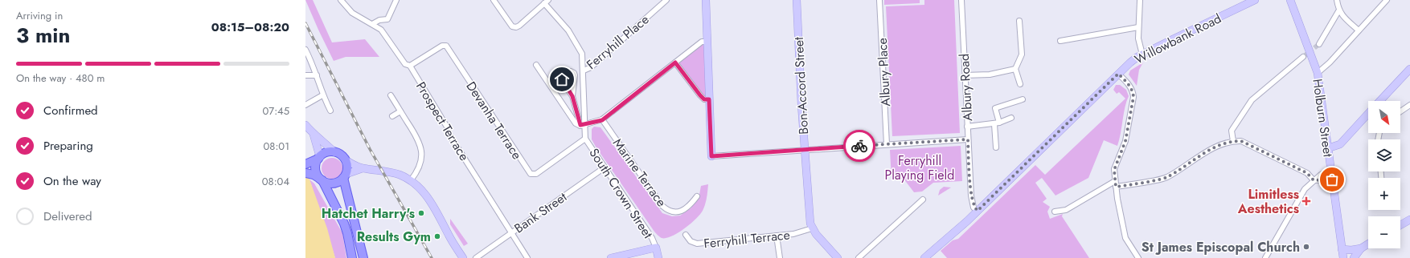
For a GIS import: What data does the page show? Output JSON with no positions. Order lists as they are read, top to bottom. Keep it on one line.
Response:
{"streets":{"street":["Willowbank Road","Ferryhill Place","Albury Place","Bon-Accord Street","Albury Road","Holburn Street","Devanha Terrace","Prospect Terrace","Marine Terrace","South Crown Street","Bank Street","Ferryhill Terrace"]},"crossings":[["Willowbank Road","Albury Road"],["Bon-Accord Street","Ferryhill Terrace"],["Devanha Terrace","Prospect Terrace"],["Devanha Terrace","South Crown Street"],["Prospect Terrace","Bank Street"],["South Crown Street","Bank Street"]],"parks":["Ferryhill Playing Field"],"places":{"health":["Limitless Aesthetics"],"other":["Hatchet Harry's","Results Gym","St James Episcopal Church"]},"north":"bottom right","page":{"heading":["3 min","Arriving in","08:15–08:20"],"bar":"On the way · 480 m","list":[["Confirmed","07:45"],["Preparing","08:01"],["On the way","08:04"],"Delivered"],"map_buttons":["+","−"]}}
